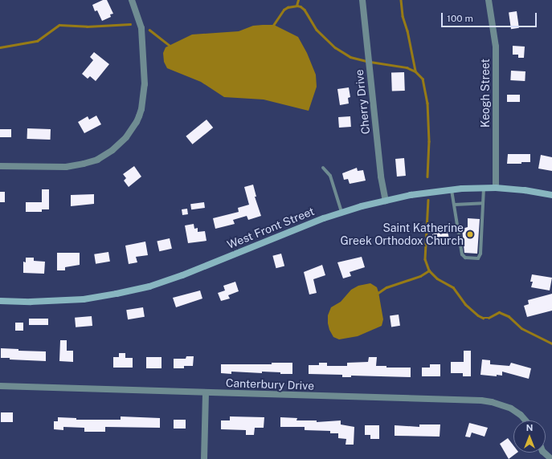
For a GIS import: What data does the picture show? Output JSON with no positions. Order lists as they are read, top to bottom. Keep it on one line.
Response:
{"streets":{"street":["Keogh Street","Cherry Drive","West Front Street","Canterbury Drive"]},"crossings":[["Keogh Street","West Front Street"],["Cherry Drive","West Front Street"]],"places":["Saint Katherine Greek Orthodox Church"],"scale_bar":"100 m","north":"top"}
